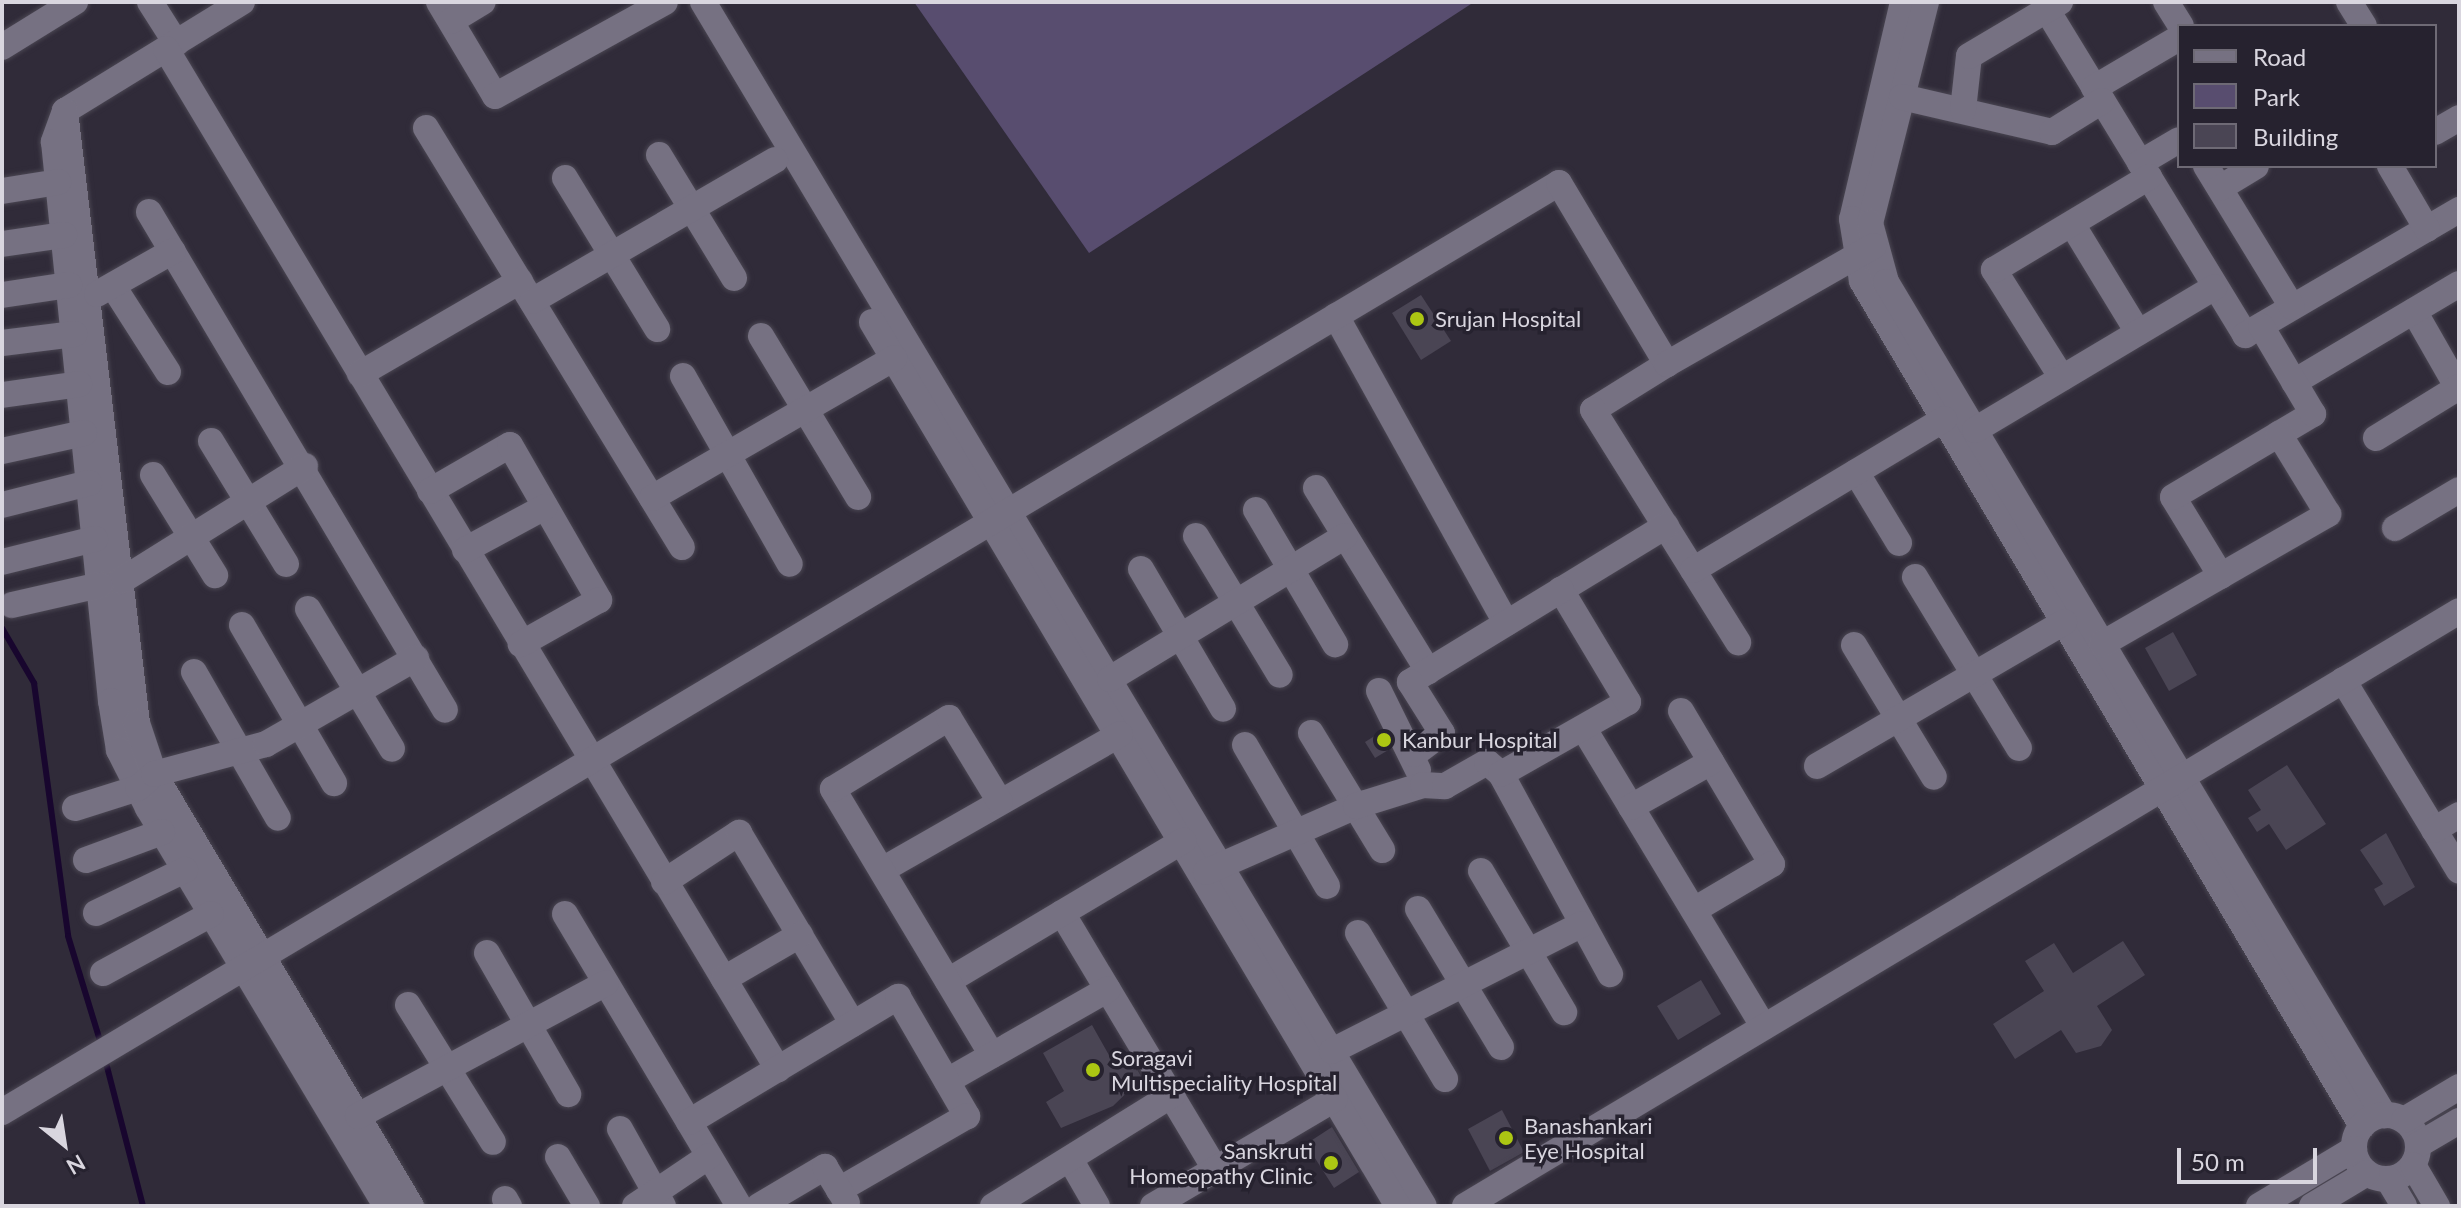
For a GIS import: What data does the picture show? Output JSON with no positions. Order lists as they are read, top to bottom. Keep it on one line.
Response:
{"places":["Srujan Hospital","Kanbur Hospital","Soragavi Multispeciality Hospital","Banashankari Eye Hospital","Sanskruti Homeopathy Clinic"],"legend":["Road","Park","Building"],"scale_bar":"50 m","north":"bottom right"}
